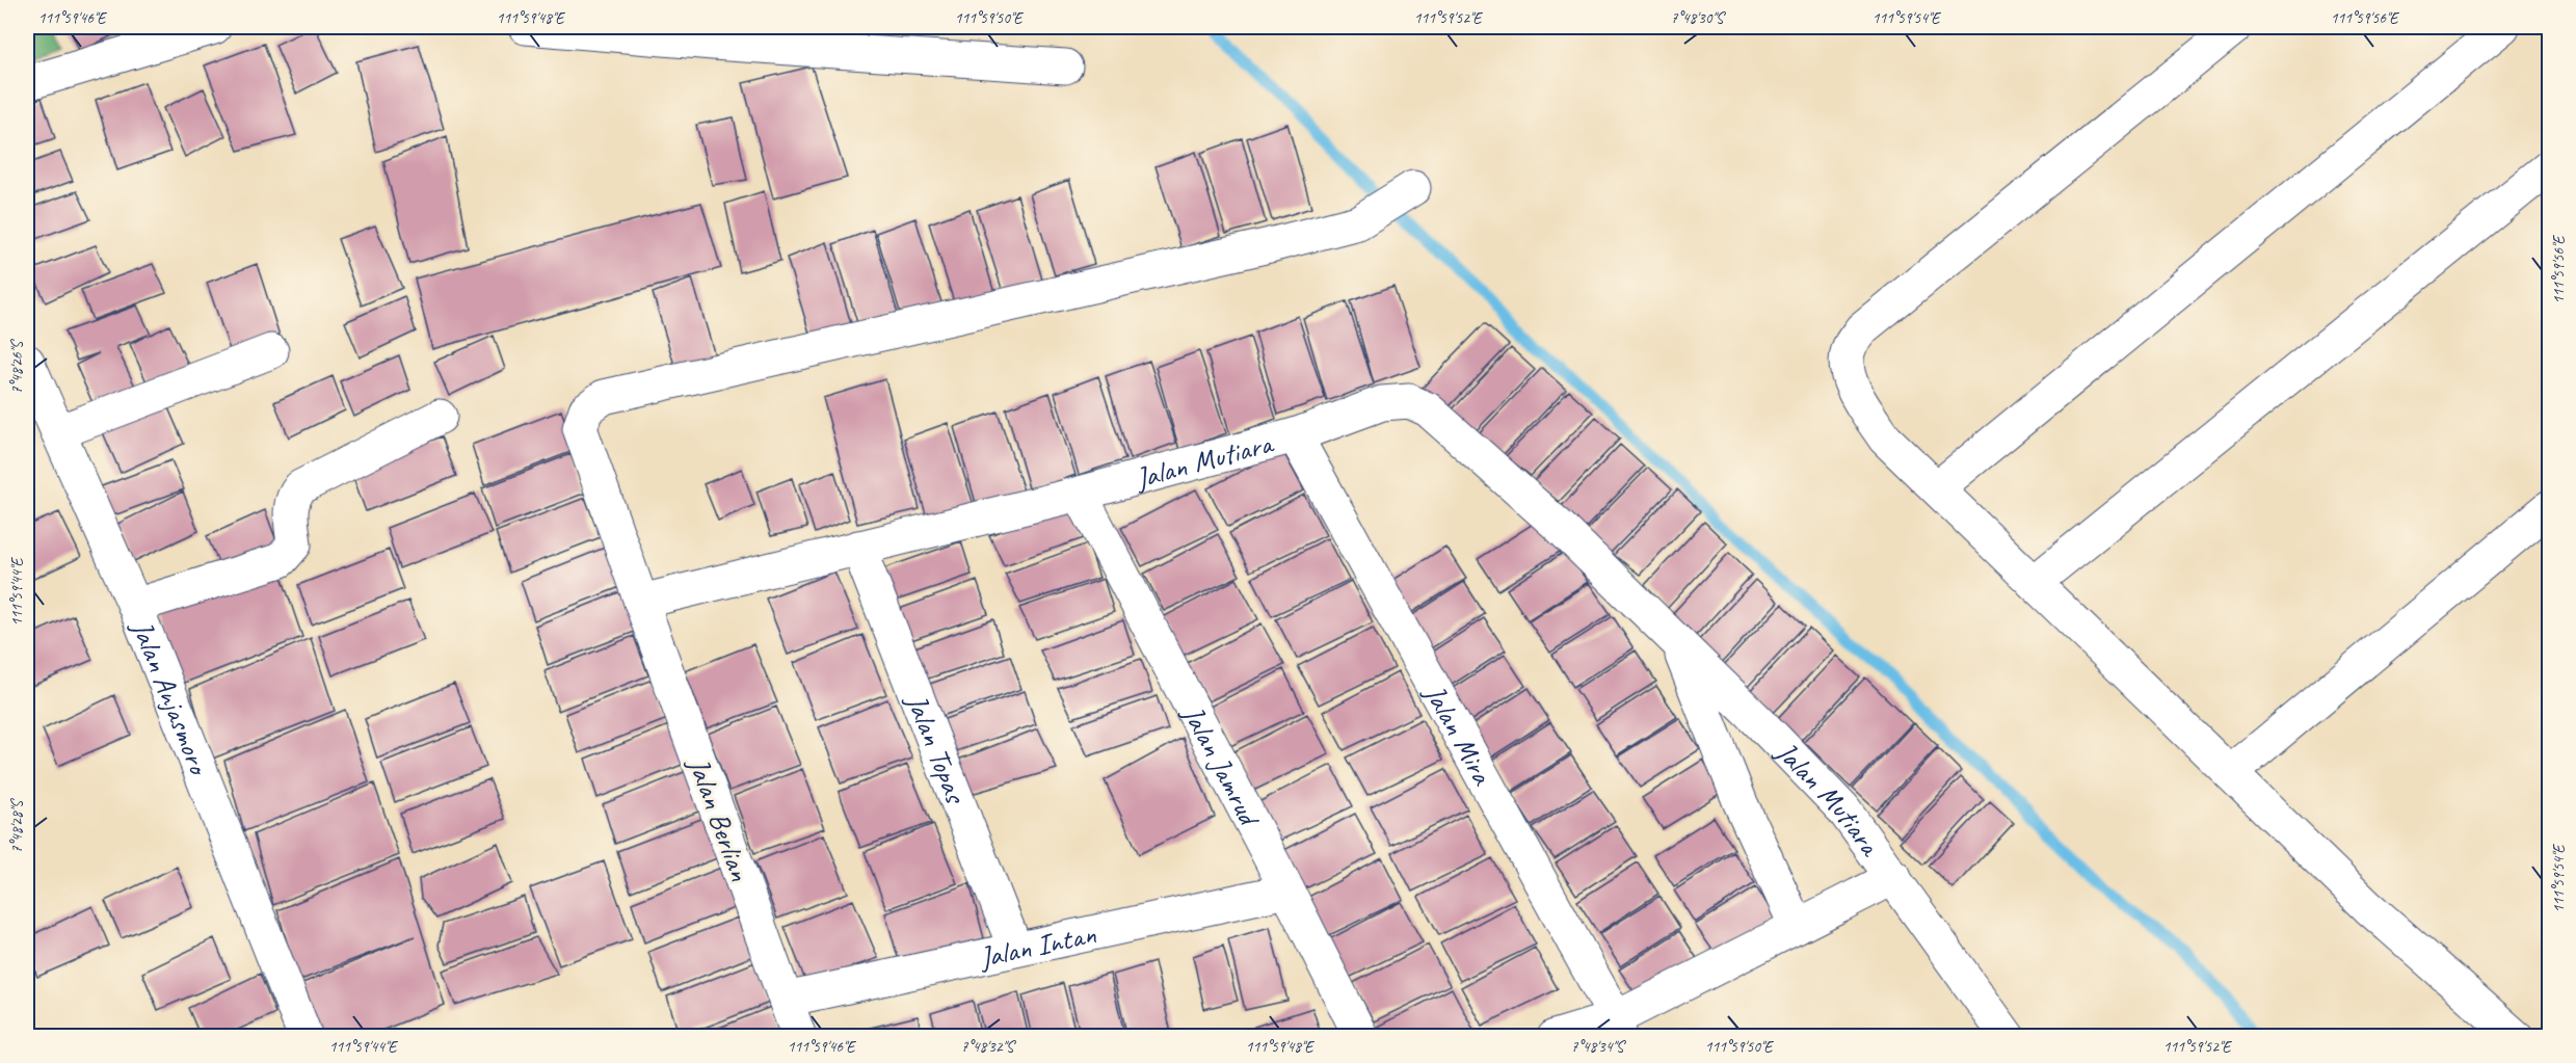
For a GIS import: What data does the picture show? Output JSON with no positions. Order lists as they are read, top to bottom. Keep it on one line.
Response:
{"streets":{"street":["Jalan Mutiara","Jalan Anjasmoro","Jalan Mira","Jalan Topas","Jalan Jamrud","Jalan Berlian","Jalan Intan"]},"crossings":[["Jalan Mutiara","Jalan Mira"],["Jalan Mutiara","Jalan Topas"],["Jalan Mutiara","Jalan Jamrud"],["Jalan Mutiara","Jalan Berlian"],["Jalan Topas","Jalan Intan"],["Jalan Jamrud","Jalan Intan"],["Jalan Berlian","Jalan Intan"]],"coordinates":["111°59'46\"E","111°59'48\"E","111°59'50\"E","111°59'52\"E","7°48'30\"S","111°59'54\"E","111°59'56\"E","7°48'26\"S","111°59'44\"E","7°48'28\"S","7°48'32\"S","7°48'34\"S"]}
